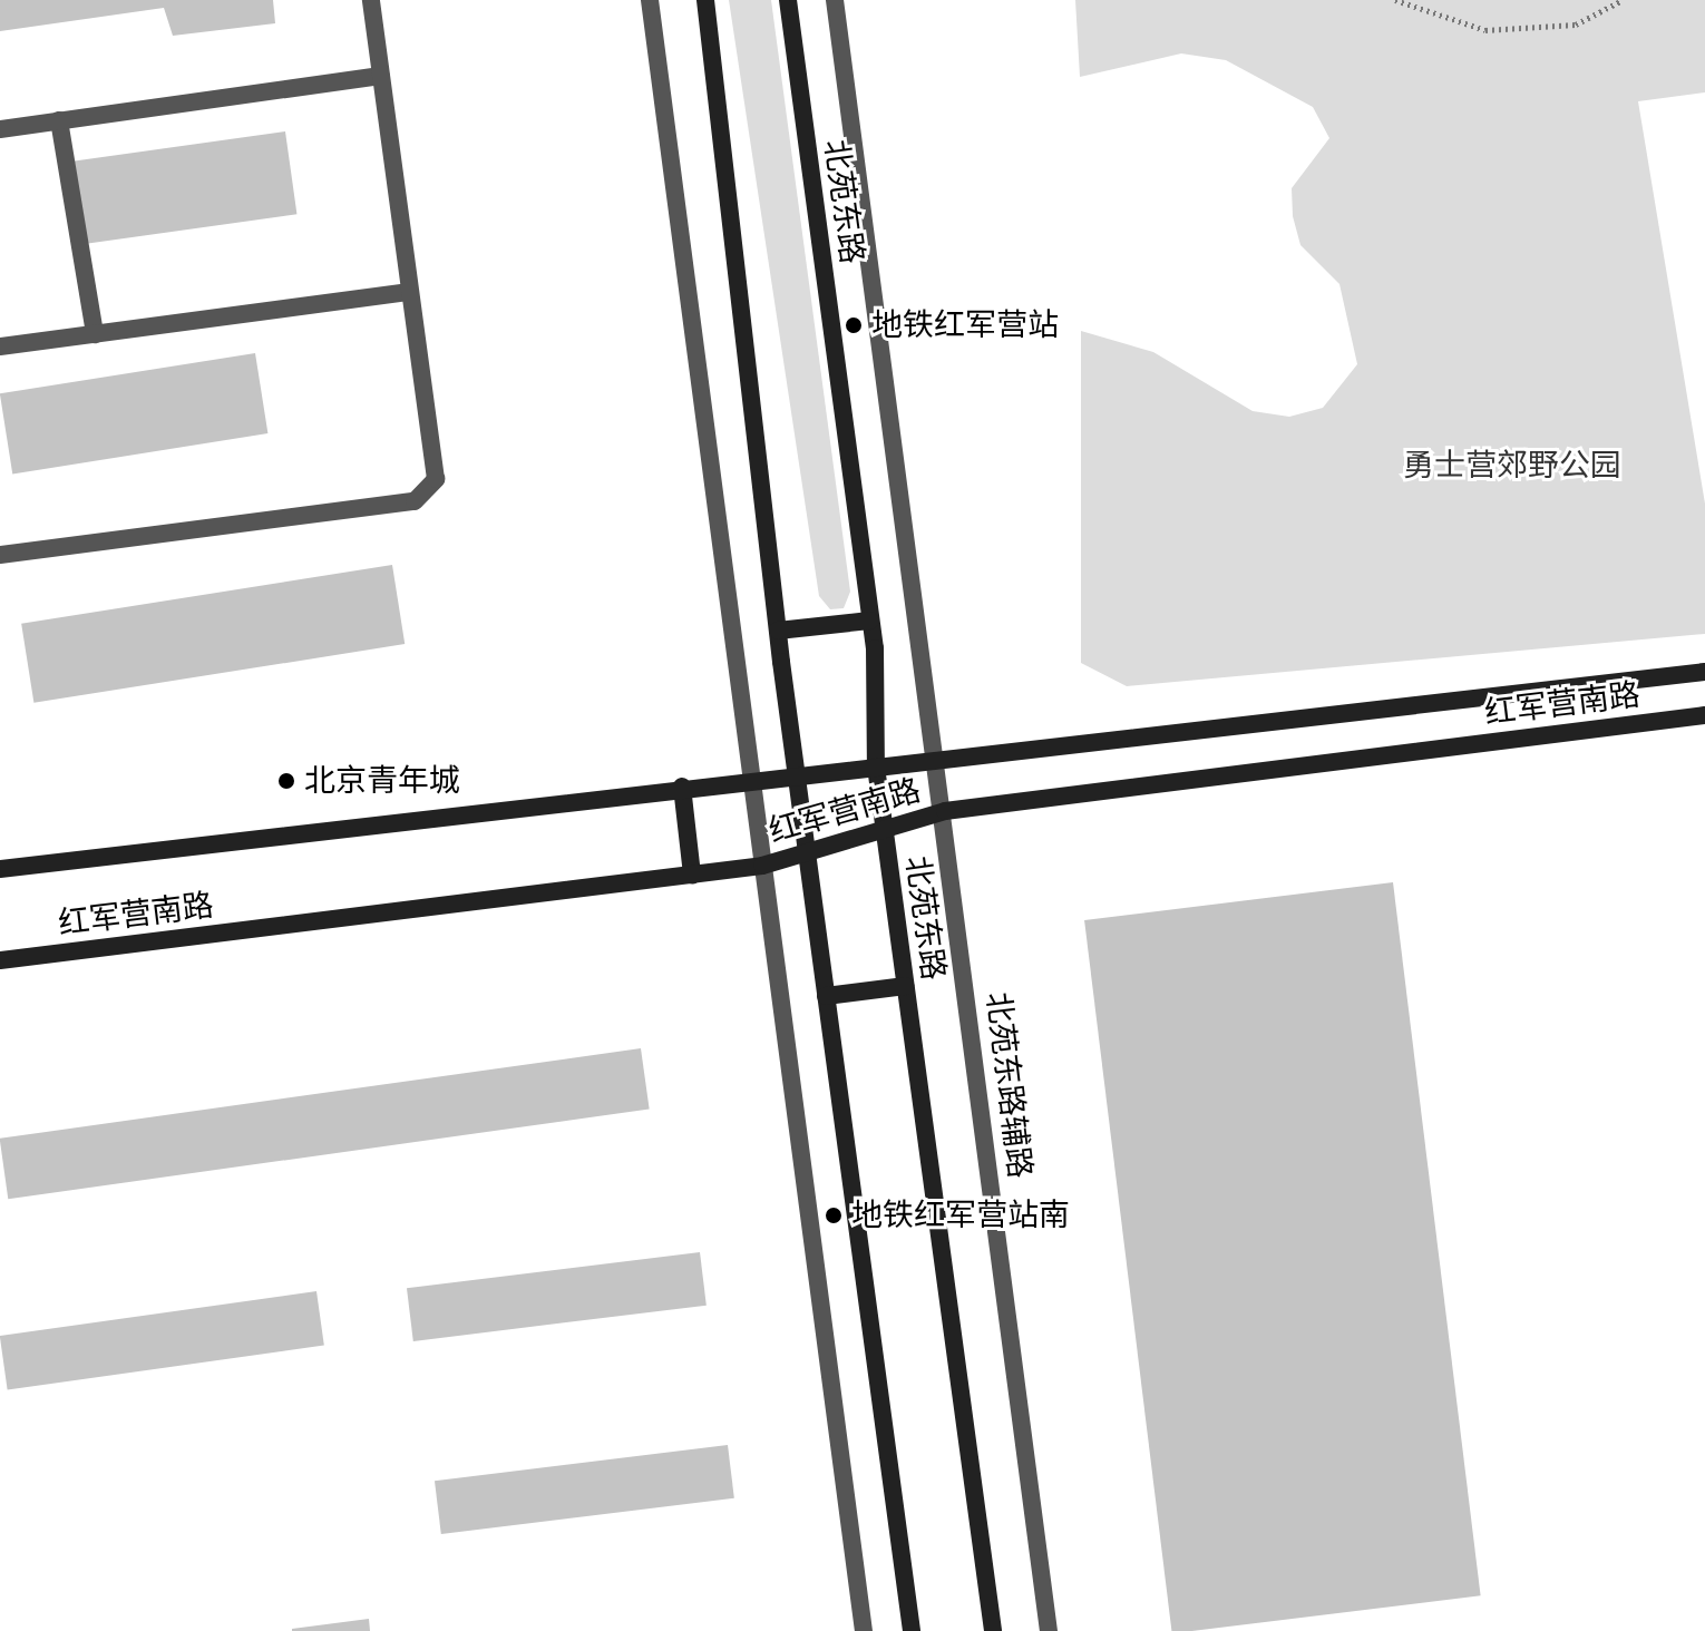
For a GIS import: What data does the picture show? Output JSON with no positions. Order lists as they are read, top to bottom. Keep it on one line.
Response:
{"streets":{"main road":["北苑东路","红军营南路"],"street":["北苑东路辅路"]},"crossings":[["北苑东路","红军营南路"],["红军营南路","北苑东路辅路"]],"parks":["勇士营郊野公园"],"places":["地铁红军营站","北京青年城","地铁红军营站南"]}
